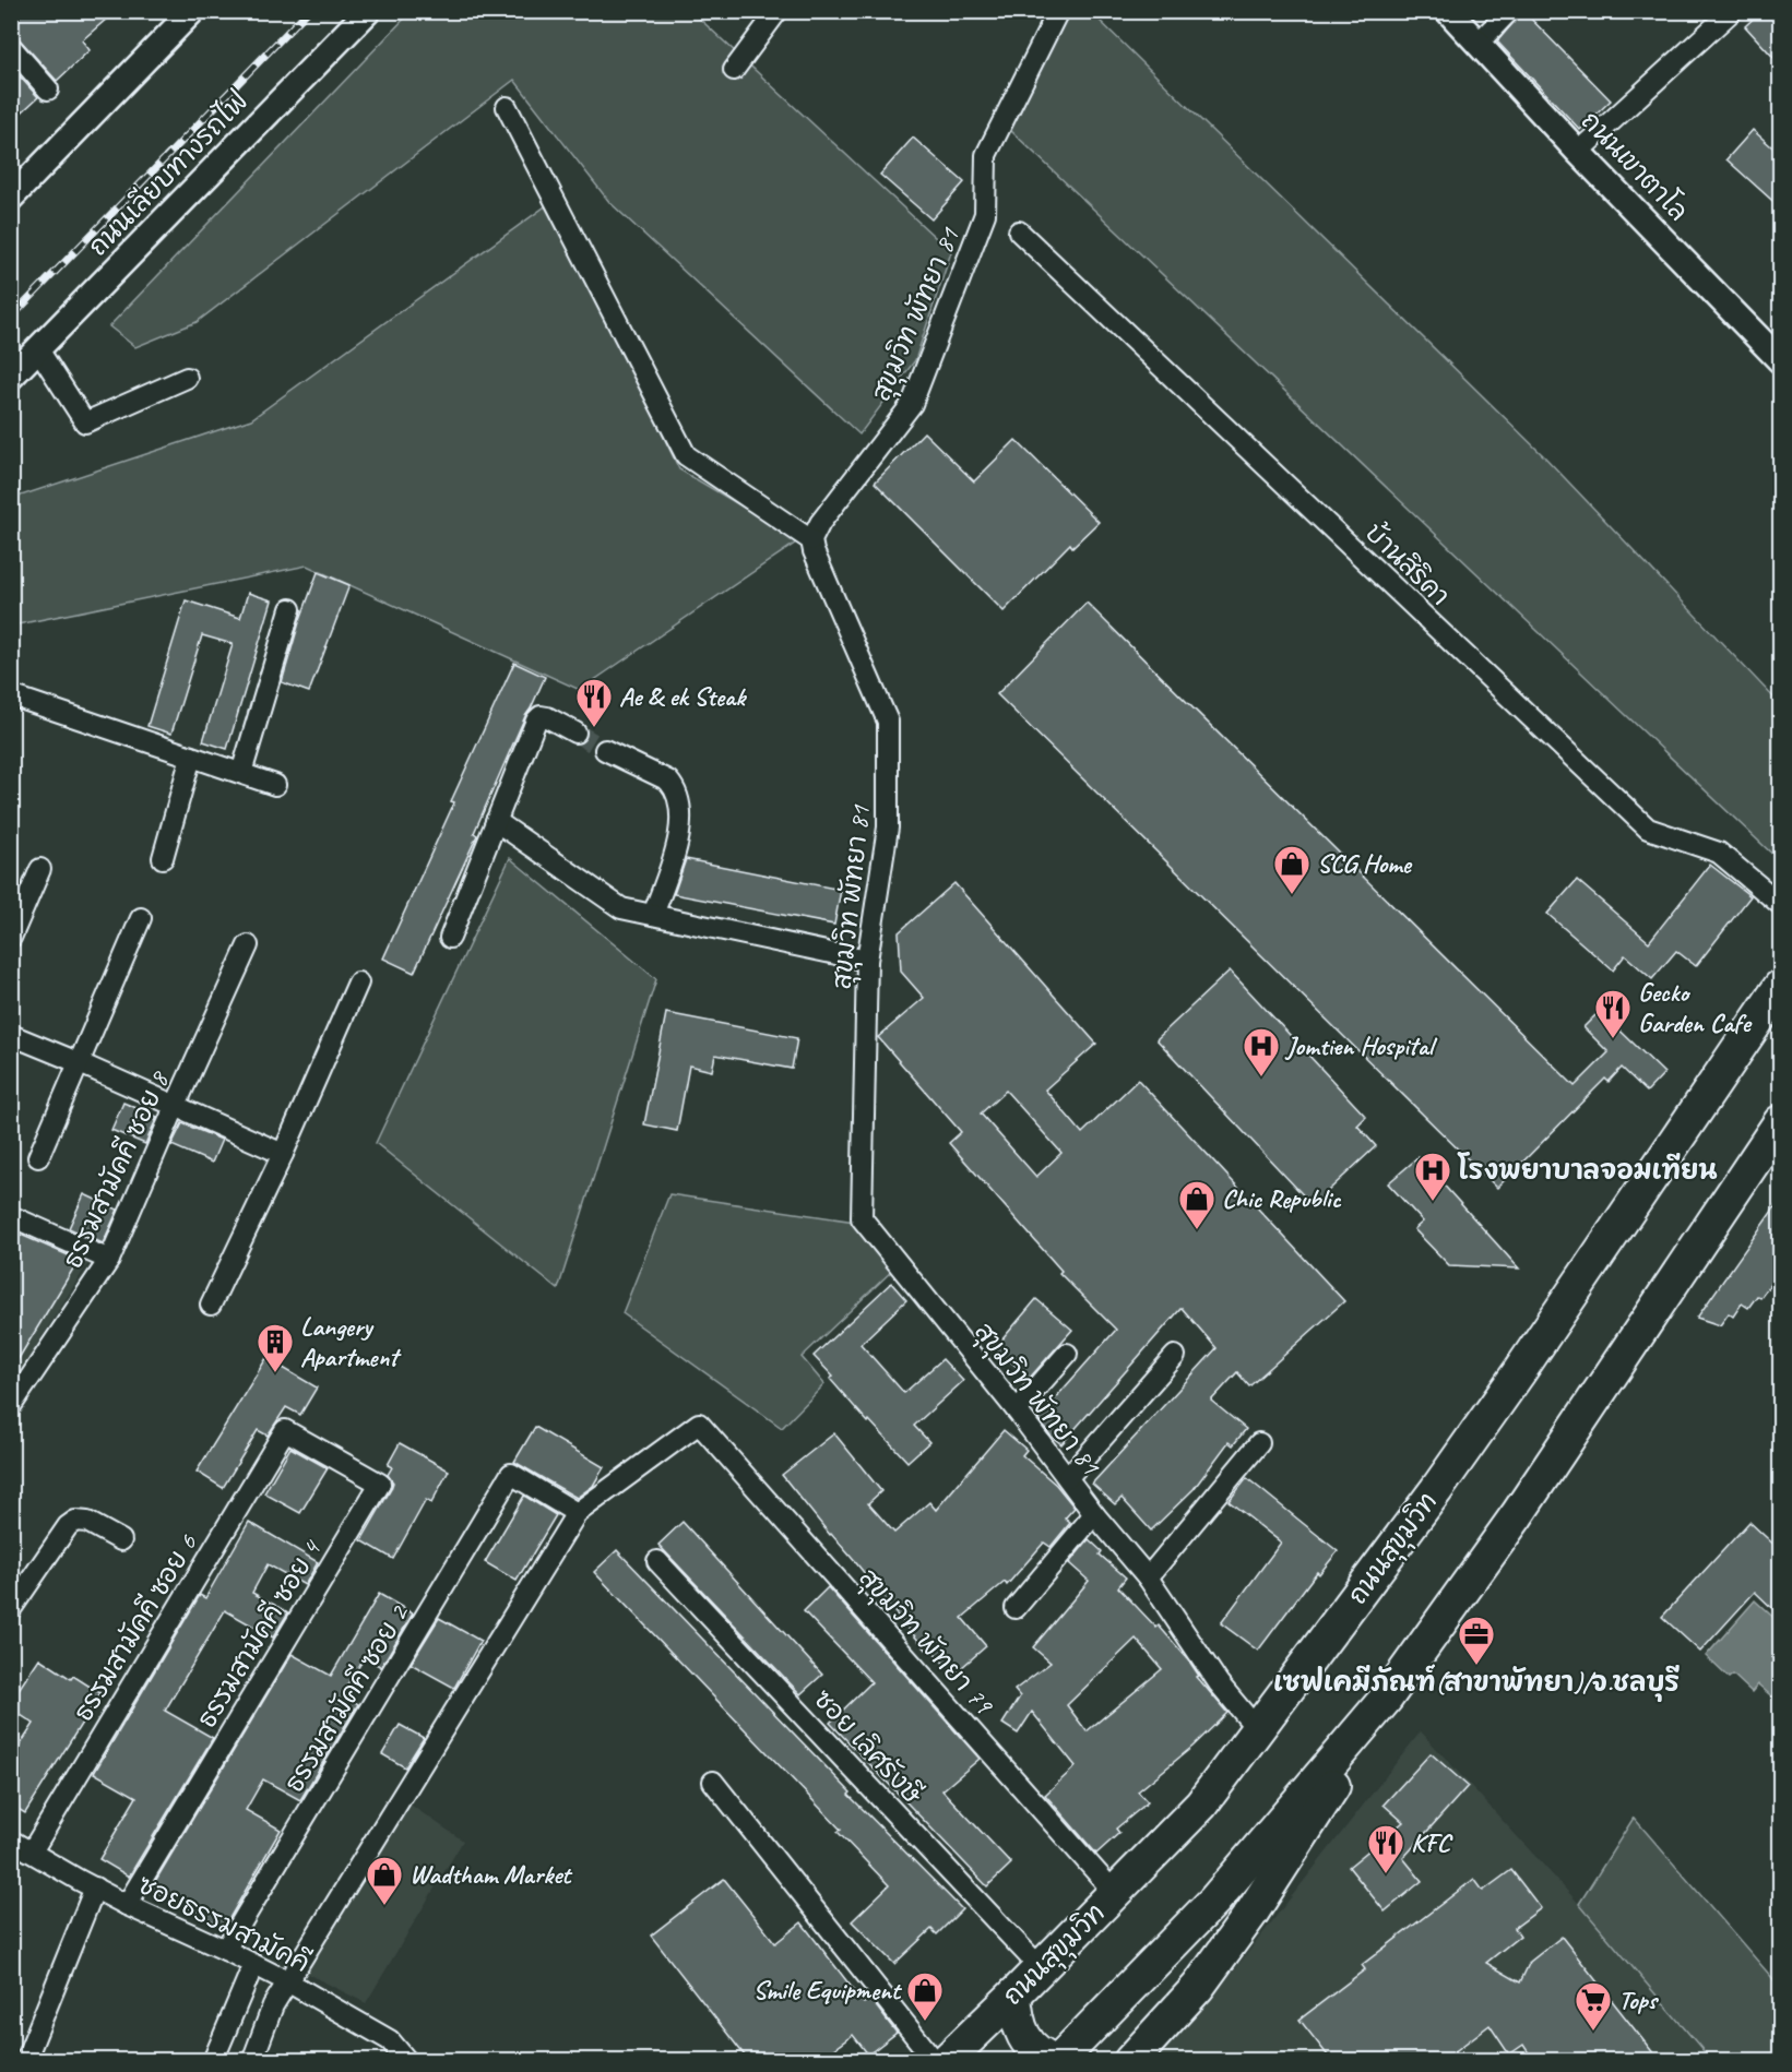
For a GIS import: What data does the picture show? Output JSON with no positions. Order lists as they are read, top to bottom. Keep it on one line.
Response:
{"streets":{"highway":["ถนนสุขุมวิท"],"street":["ถนนเขาตาโล","ถนนเลียบทางรถไฟ","สุขุมวิท พัทยา 81","บ้านสิริคา","ธรรมสามัคคี ซอย 8","ธรรมสามัคคี ซอย 6","ธรรมสามัคคี ซอย 4","สุขุมวิท พัทยา 79","ธรรมสามัคคี ซอย 2","ซอย เลิศรังษี","ซอยธรรมสามัคคี"]},"crossings":[["สุขุมวิท พัทยา 81","ถนนสุขุมวิท"],["ถนนสุขุมวิท","สุขุมวิท พัทยา 79"],["ถนนสุขุมวิท","ซอย เลิศรังษี"],["ธรรมสามัคคี ซอย 6","ธรรมสามัคคี ซอย 4"],["ธรรมสามัคคี ซอย 6","ซอยธรรมสามัคคี"],["ธรรมสามัคคี ซอย 4","ซอยธรรมสามัคคี"],["สุขุมวิท พัทยา 79","ธรรมสามัคคี ซอย 2"],["ธรรมสามัคคี ซอย 2","ซอยธรรมสามัคคี"]],"places":{"restaurant":["Ae & ek Steak","Gecko Garden Cafe","KFC"],"shop":["SCG Home","Chic Republic","Wadtham Market","Smile Equipment"],"hospital":["Jomtien Hospital","โรงพยาบาลจอมเทียน"],"building":["Langery Apartment"],"office":["เซฟเคมีภัณฑ์(สาขาพัทยา)/จ.ชลบุรี"],"supermarket":["Tops"]}}
